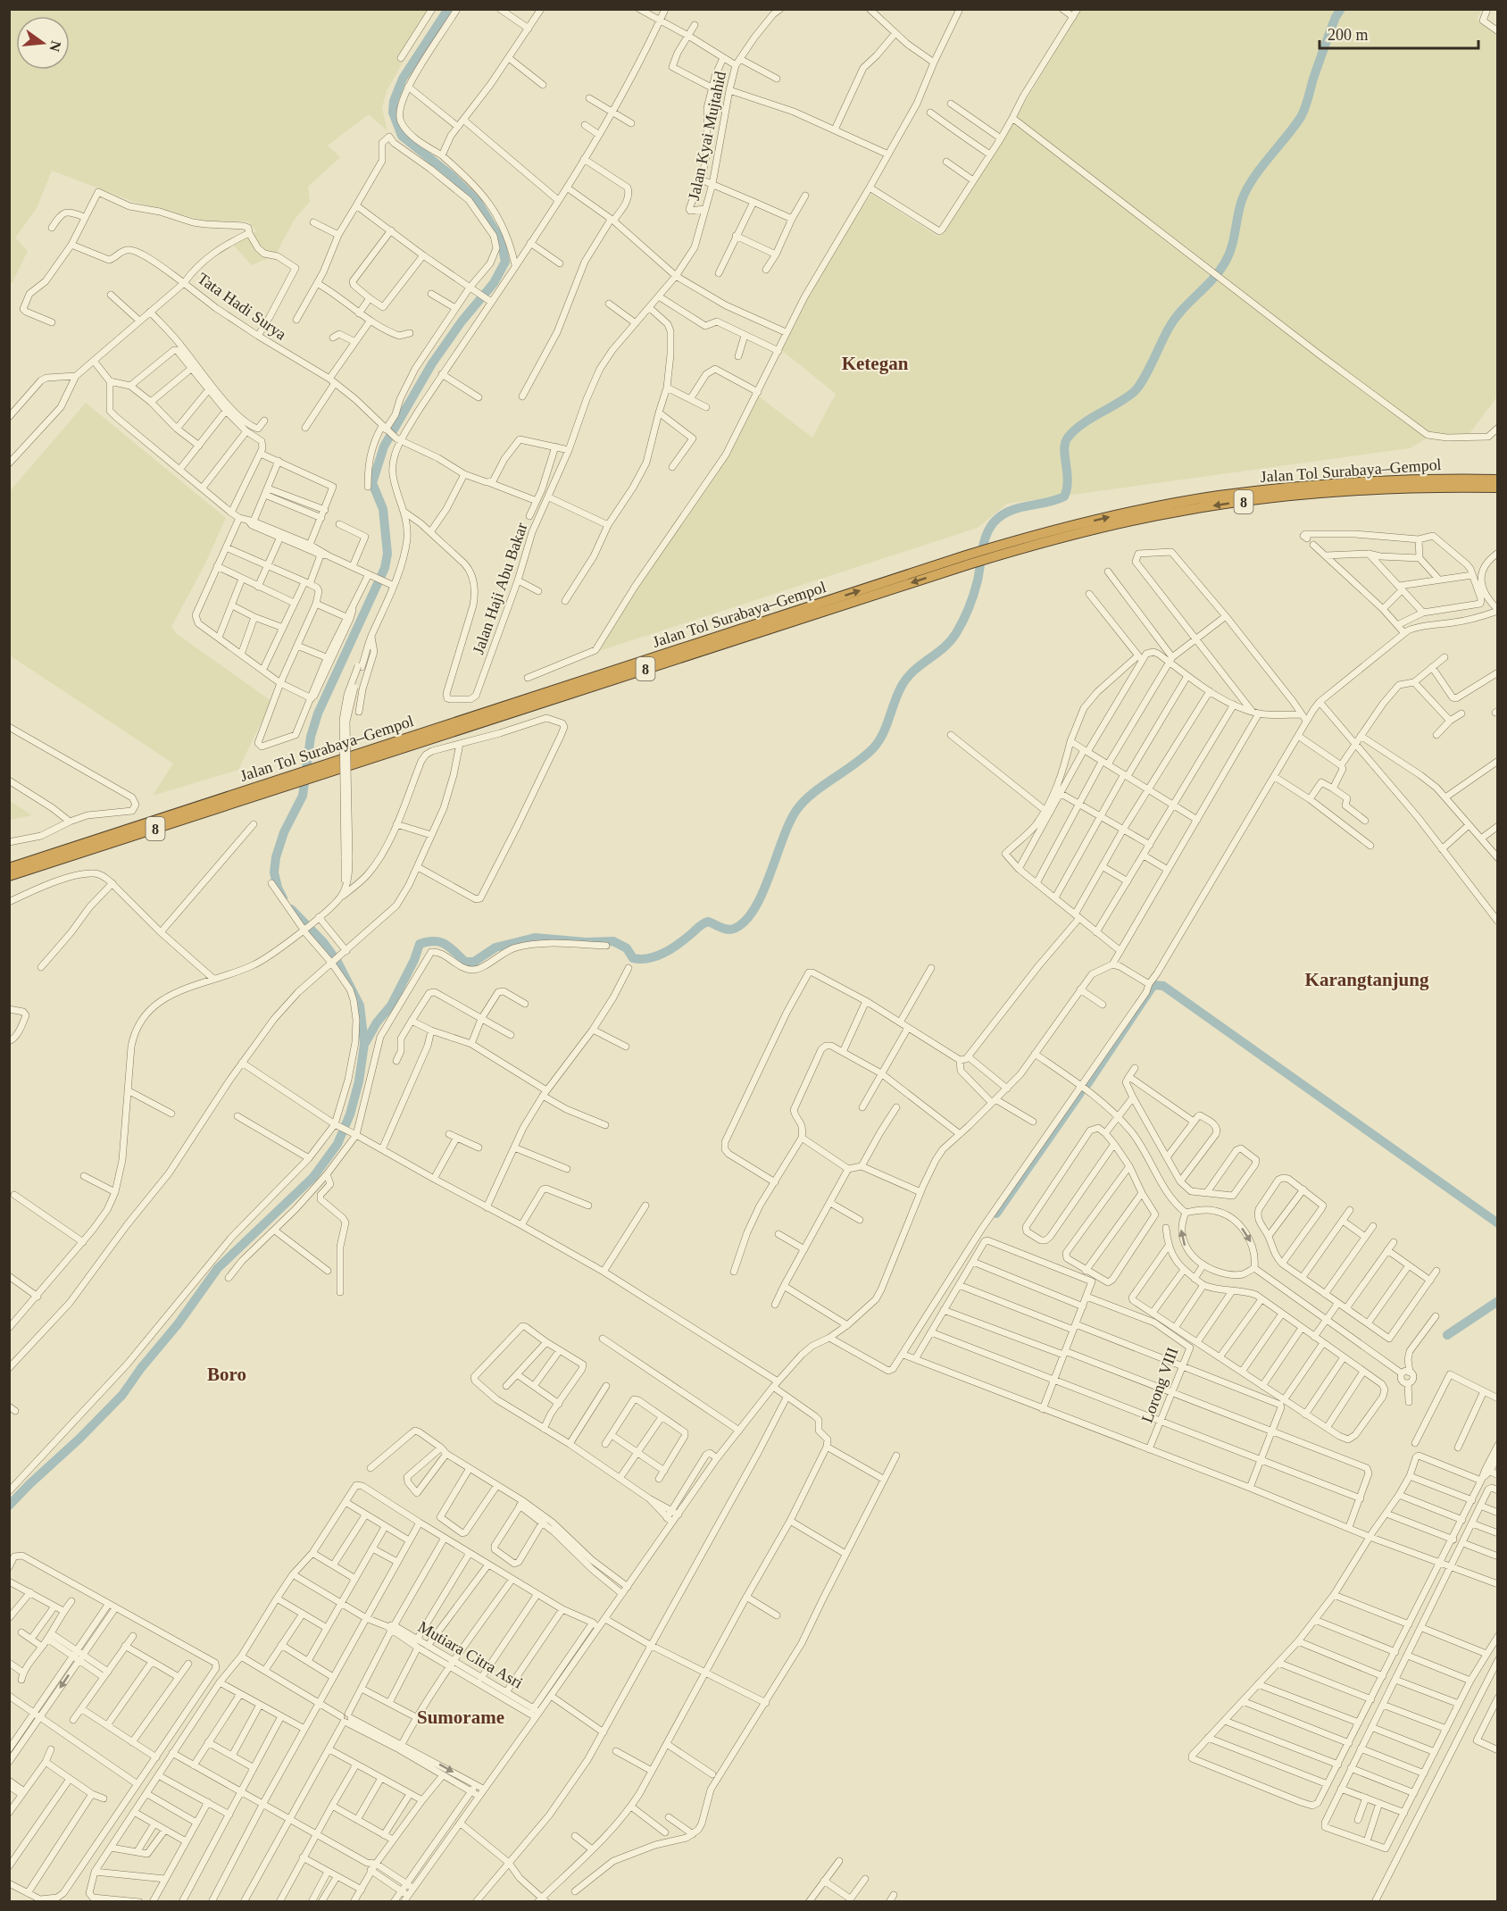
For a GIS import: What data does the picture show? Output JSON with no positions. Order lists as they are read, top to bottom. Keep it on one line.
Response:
{"streets":{"highway":["Jalan Tol Surabaya–Gempol","8"],"street":["Jalan Kyai Mujtahid","Tata Hadi Surya","Jalan Haji Abu Bakar","Lorong VIII","Mutiara Citra Asri"]},"crossings":[["Jalan Kyai Mujtahid","Jalan Haji Abu Bakar"]],"districts":["Ketegan","Karangtanjung","Boro","Sumorame"],"scale_bar":"200 m","north":"right"}
